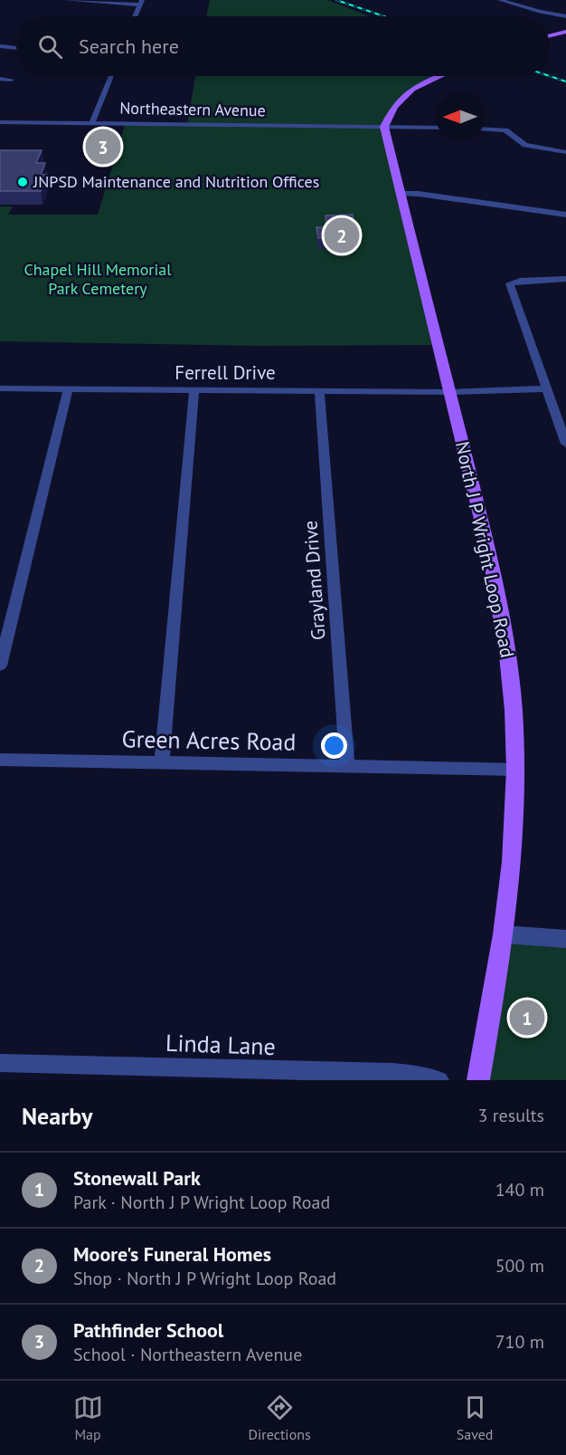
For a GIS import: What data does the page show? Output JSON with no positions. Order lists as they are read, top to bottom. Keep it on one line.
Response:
{"streets":{"main road":["North J P Wright Loop Road"],"street":["Northeastern Avenue","Ferrell Drive","Grayland Drive","Green Acres Road","Linda Lane"]},"crossings":[["Northeastern Avenue","North J P Wright Loop Road"],["Ferrell Drive","North J P Wright Loop Road"],["Ferrell Drive","Grayland Drive"],["North J P Wright Loop Road","Green Acres Road"],["Grayland Drive","Green Acres Road"]],"parks":["Chapel Hill Memorial Park Cemetery"],"places":["JNPSD Maintenance and Nutrition Offices"],"north":"left","page":{"search":"Search here","pins":["3","2","1"],"heading":["Nearby","3 results"],"list":[{"mark":"1","name":"Stonewall Park","note":"Park · North J P Wright Loop Road","value":"140 m"},{"mark":"2","name":"Moore's Funeral Homes","note":"Shop · North J P Wright Loop Road","value":"500 m"},{"mark":"3","name":"Pathfinder School","note":"School · Northeastern Avenue","value":"710 m"}],"nav":["Map","Directions","Saved"]}}
